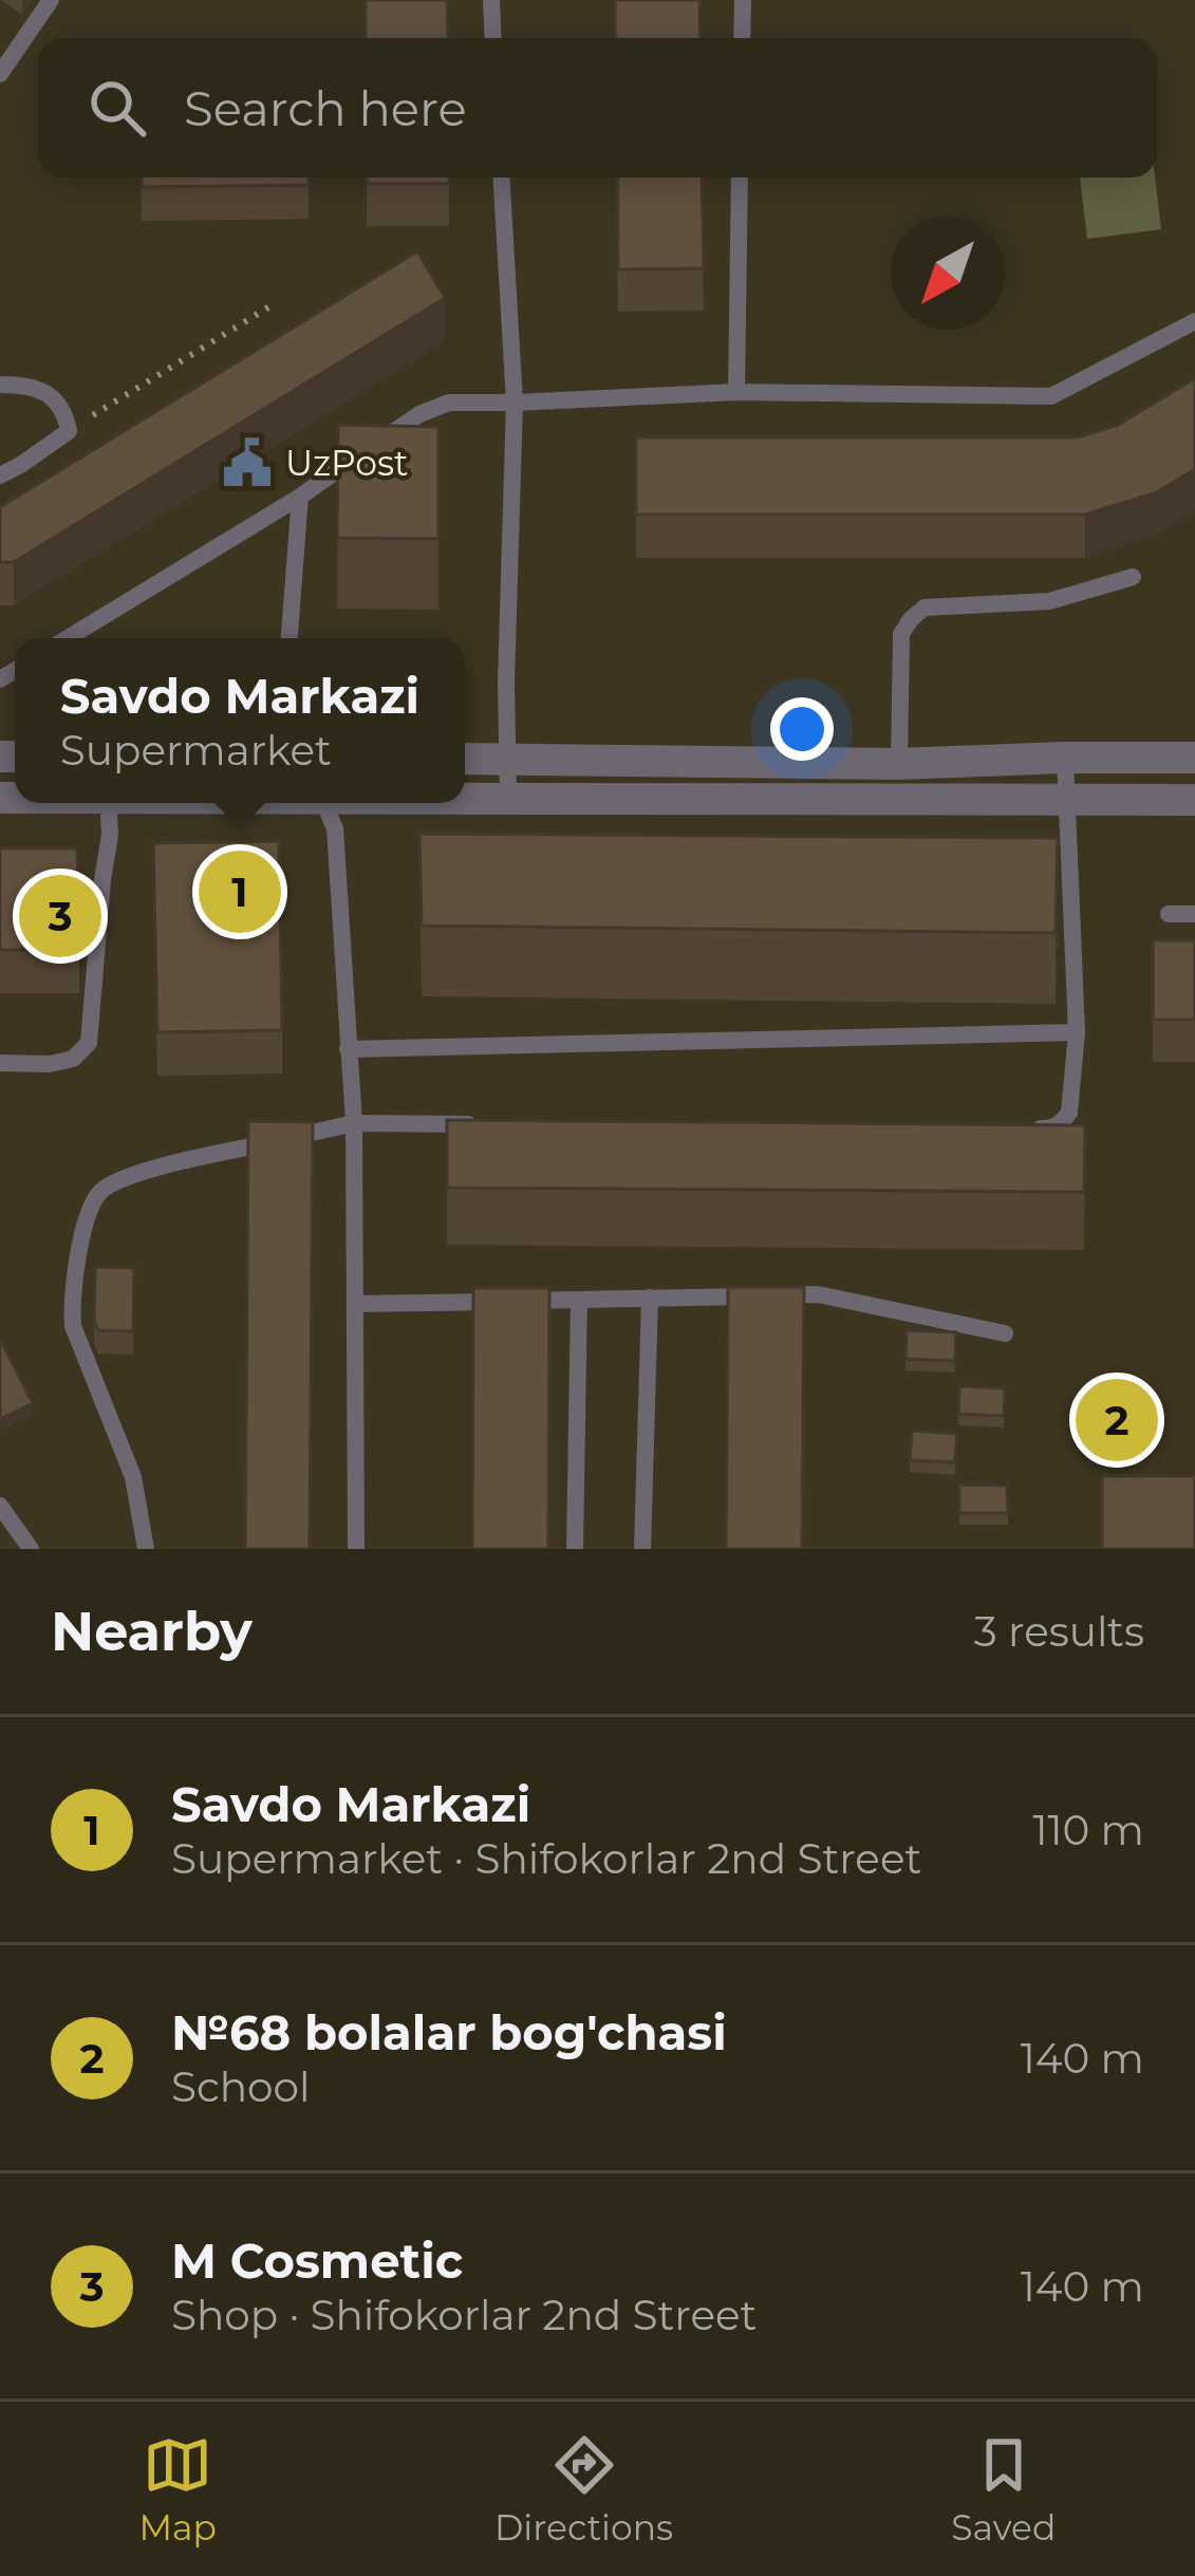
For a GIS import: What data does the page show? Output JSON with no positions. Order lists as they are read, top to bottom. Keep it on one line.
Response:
{"places":{"public building":["UzPost"]},"north":"bottom left","page":{"search":"Search here","popup":["Savdo Markazi","Supermarket"],"pins":["1","3","2"],"heading":["Nearby","3 results"],"list":[{"mark":"1","name":"Savdo Markazi","note":"Supermarket · Shifokorlar 2nd Street","value":"110 m"},{"mark":"2","name":"№68 bolalar bog'chasi","note":"School","value":"140 m"},{"mark":"3","name":"M Cosmetic","note":"Shop · Shifokorlar 2nd Street","value":"140 m"}],"nav":["Map","Directions","Saved"]}}
